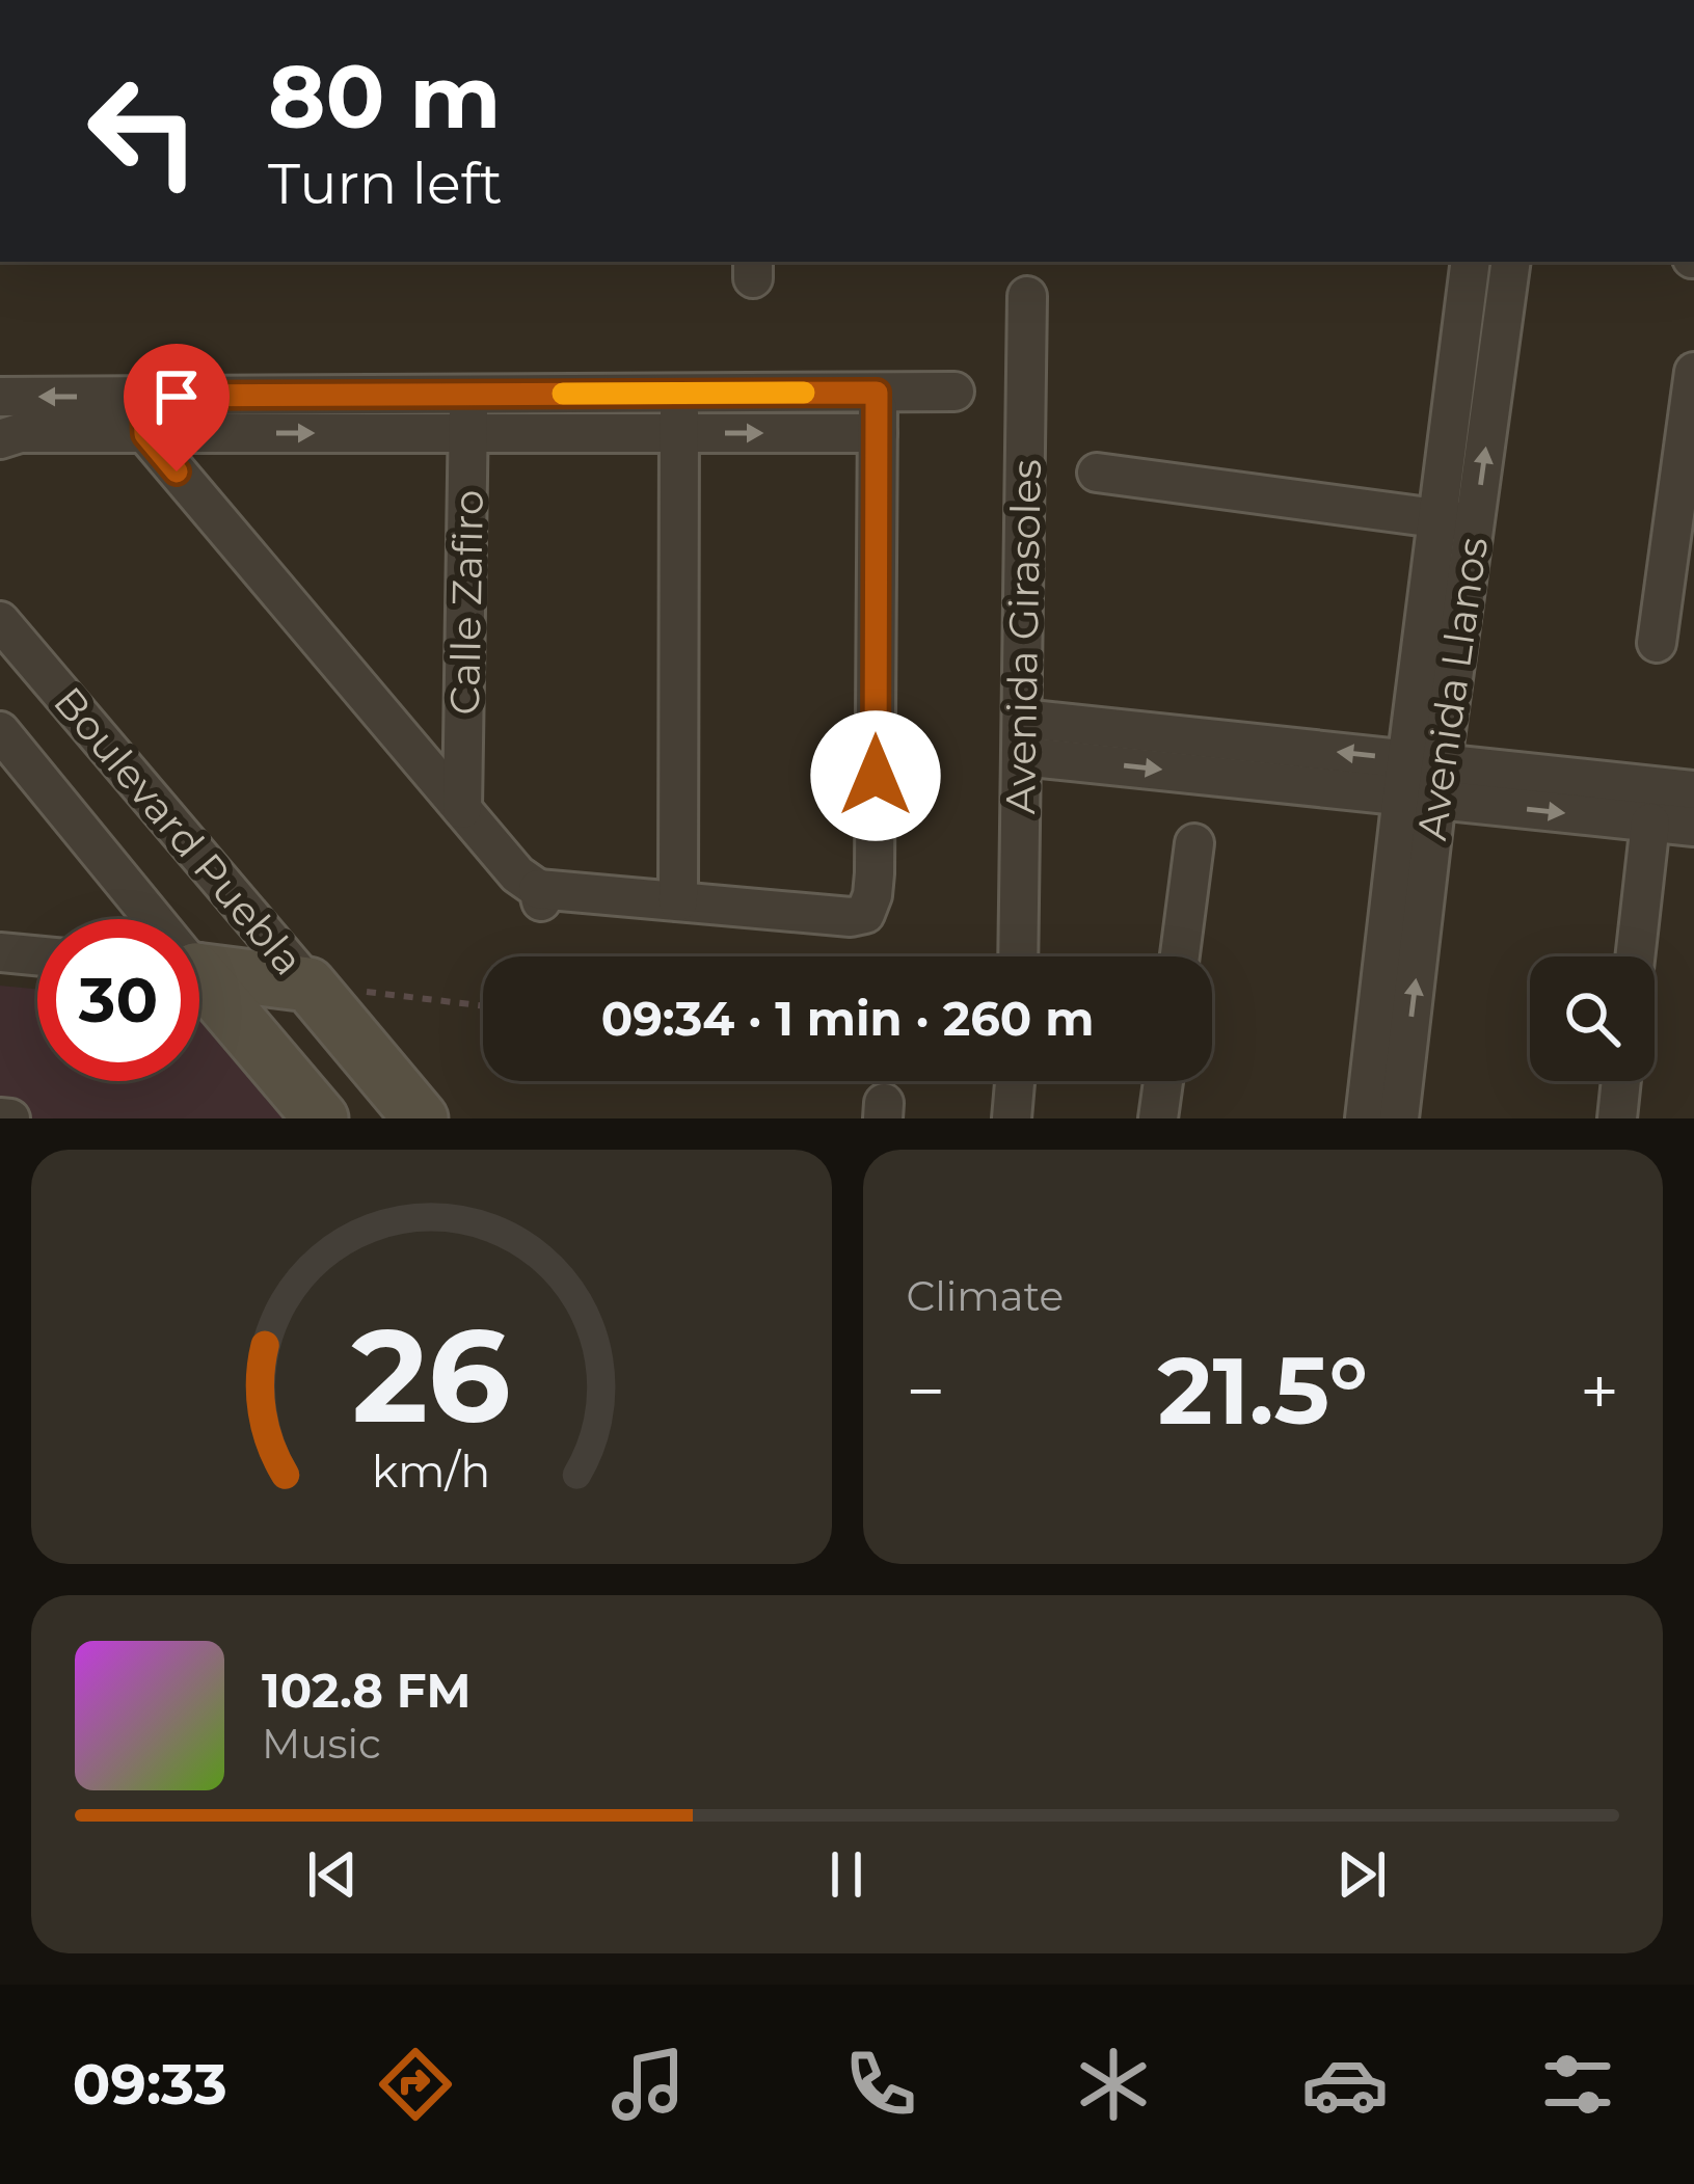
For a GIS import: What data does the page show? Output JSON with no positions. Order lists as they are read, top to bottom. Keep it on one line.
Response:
{"streets":{"street":["Calle Zafiro","Avenida Girasoles","Avenida Llanos","Boulevard Puebla"]},"page":{"turn":["80 m","Turn left"],"limit":"30","trip":"09:34 · 1 min · 260 m","tile":"Climate","heat":["−","21.5°","+"],"song":["102.8 FM","Music"],"tabs":"09:33","gauge":["26","km/h"]}}
